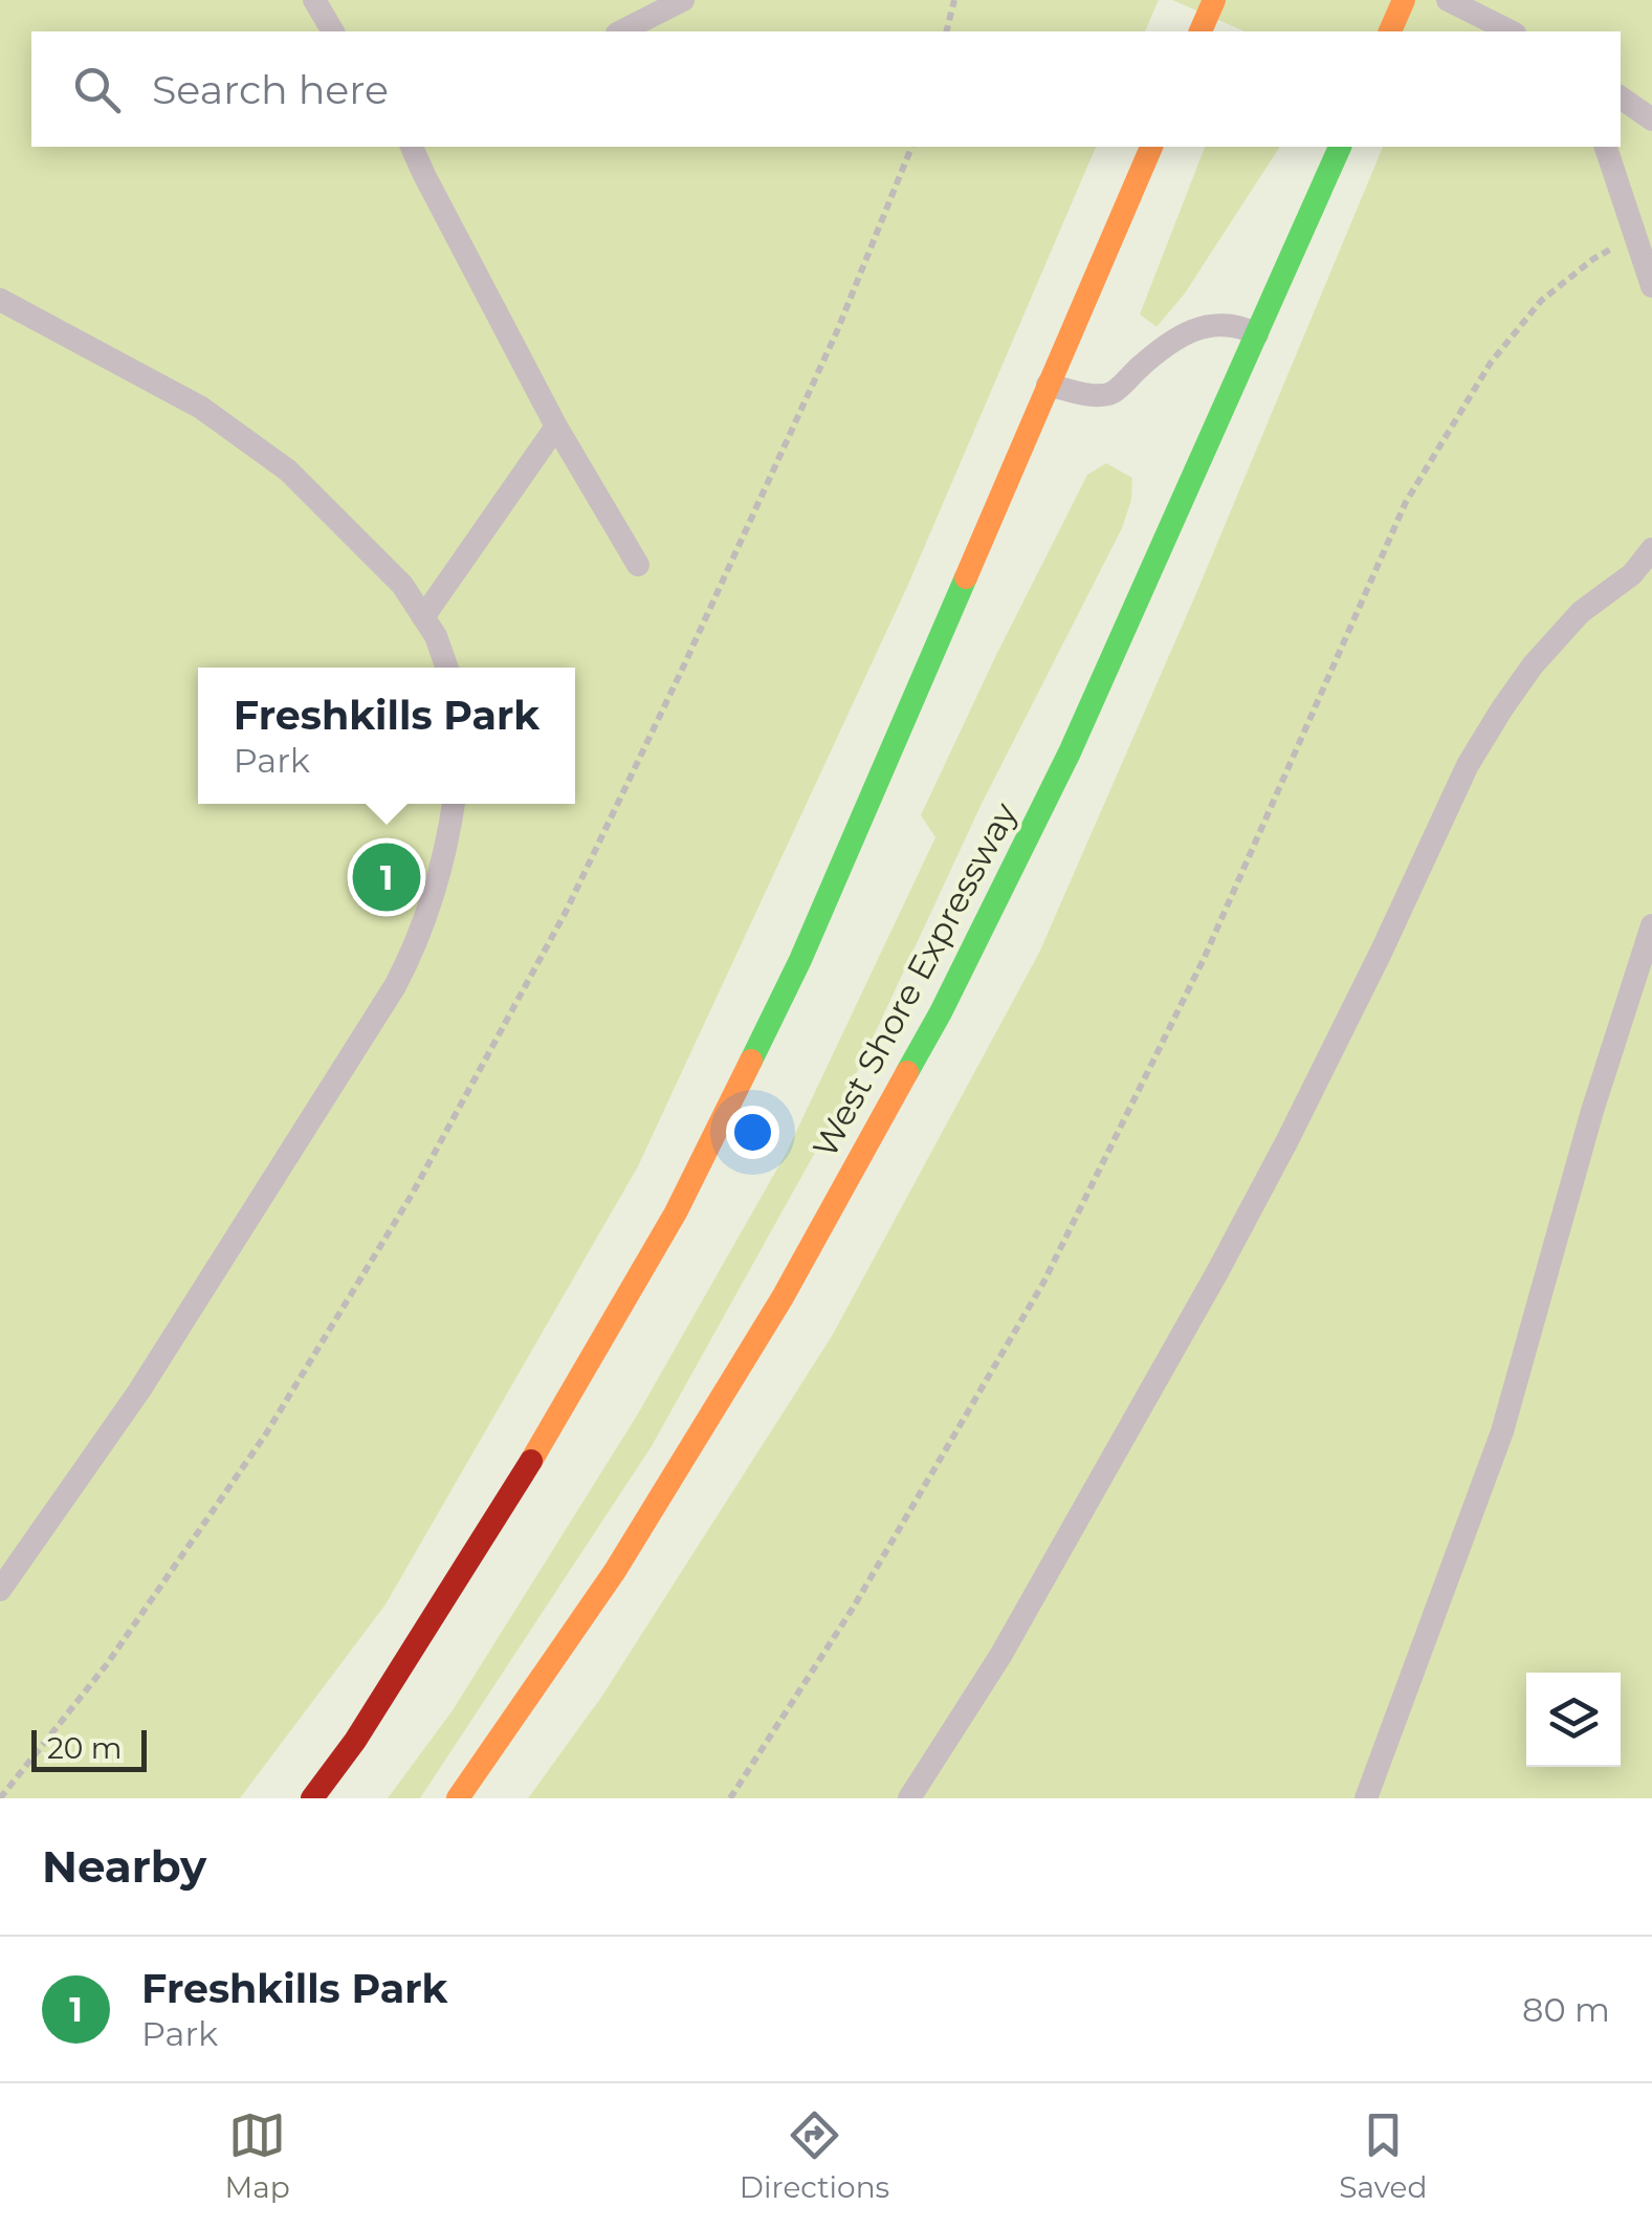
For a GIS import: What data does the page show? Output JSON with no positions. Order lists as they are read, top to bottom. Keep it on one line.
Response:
{"streets":{"highway":["West Shore Expressway"]},"scale_bar":"20 m","page":{"search":"Search here","popup":["Freshkills Park","Park"],"pins":"1","scale":"20 m","heading":"Nearby","list":[{"mark":"1","name":"Freshkills Park","note":"Park","value":"80 m"}],"nav":["Map","Directions","Saved"]}}
